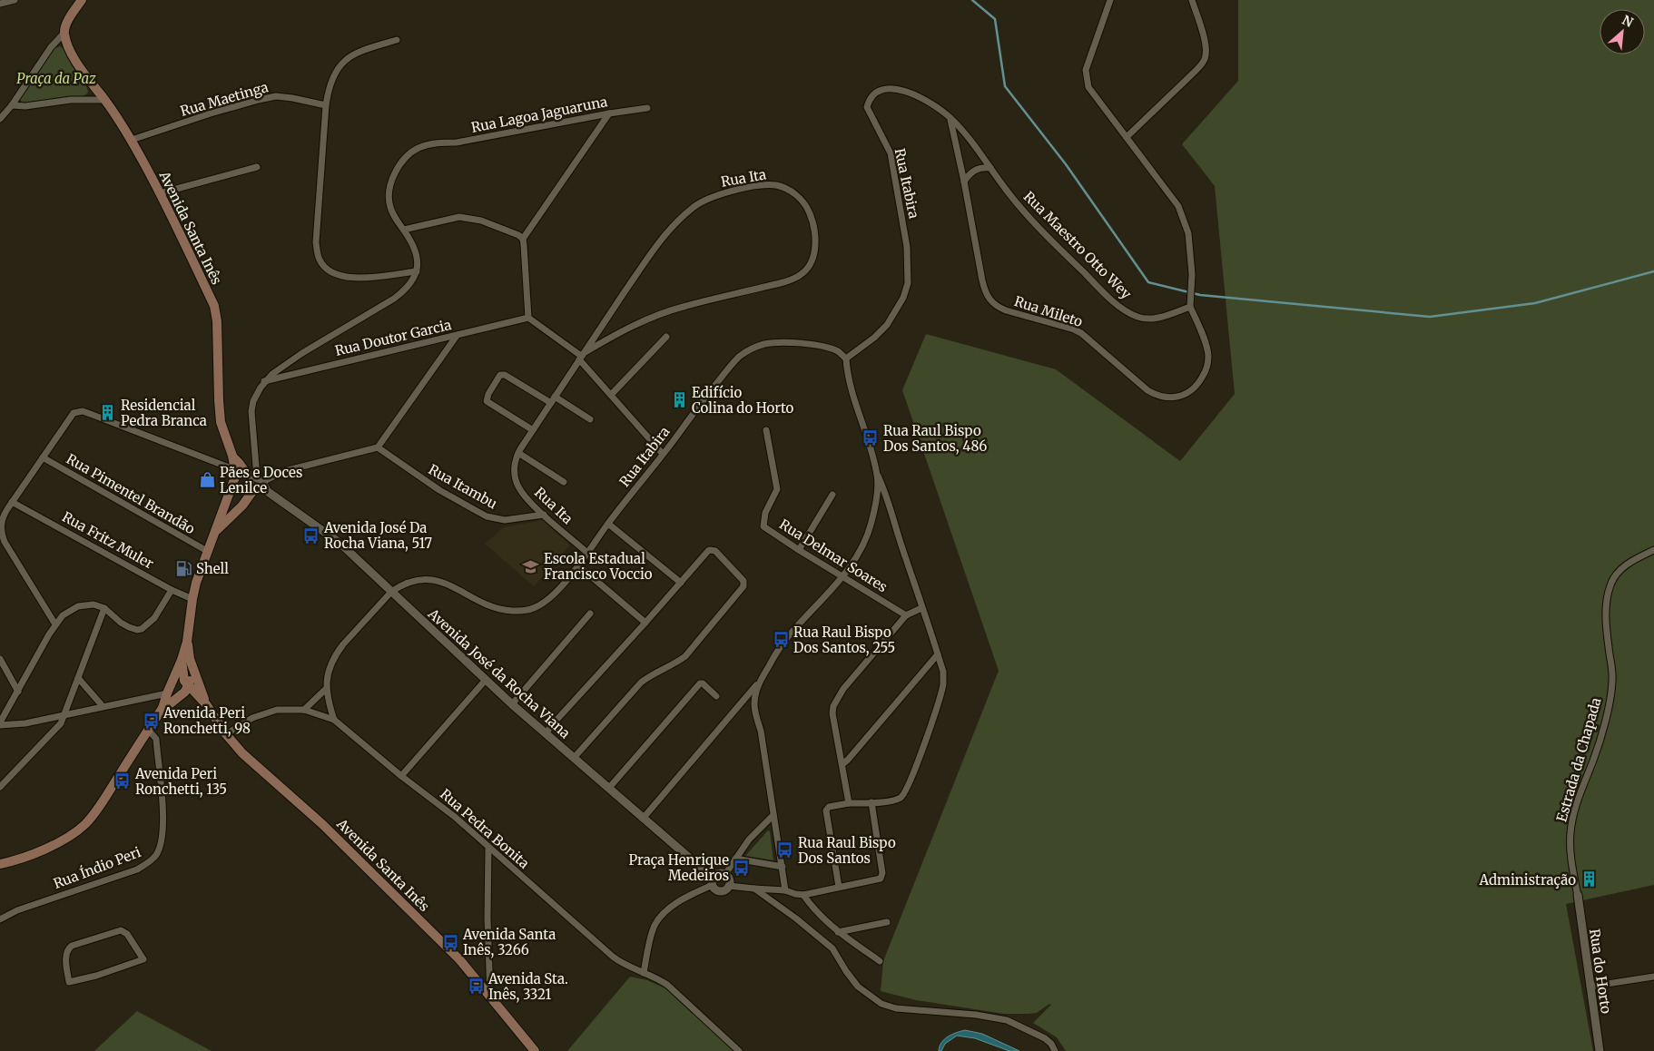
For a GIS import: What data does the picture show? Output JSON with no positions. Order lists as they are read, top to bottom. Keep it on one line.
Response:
{"streets":{"main road":["Avenida Santa Inês"],"street":["Rua Maetinga","Rua Lagoa Jaguaruna","Rua Ita","Rua Itabira","Rua Maestro Otto Wey","Rua Mileto","Rua Doutor Garcia","Rua Itambu","Rua Pimentel Brandão","Rua Fritz Muler","Rua Delmar Soares","Avenida José da Rocha Viana","Estrada da Chapada","Rua Pedra Bonita","Rua Índio Peri","Rua do Horto"]},"crossings":[["Rua Maetinga","Avenida Santa Inês"],["Rua Ita","Rua Itabira"],["Rua Ita","Rua Itambu"],["Rua Itabira","Rua Maestro Otto Wey"],["Rua Itabira","Avenida José da Rocha Viana"],["Avenida Santa Inês","Rua Pedra Bonita"],["Rua Maestro Otto Wey","Rua Mileto"],["Estrada da Chapada","Rua do Horto"]],"parks":["Praça da Paz"],"places":{"building":["Edifício Colina do Horto","Residencial Pedra Branca","Administração"],"bus stop":["Rua Raul Bispo Dos Santos, 486","Avenida José Da Rocha Viana, 517","Rua Raul Bispo Dos Santos, 255","Avenida Peri Ronchetti, 98","Avenida Peri Ronchetti, 135","Rua Raul Bispo Dos Santos","Praça Henrique Medeiros","Avenida Santa Inês, 3266","Avenida Sta. Inês, 3321"],"shop":["Pães e Doces Lenilce"],"school or university":["Escola Estadual Francisco Voccio"],"fuel station":["Shell"]},"north":"top right"}
